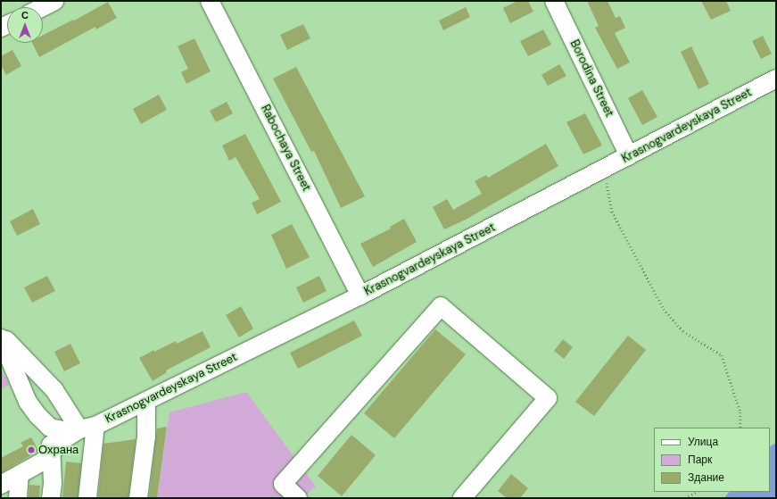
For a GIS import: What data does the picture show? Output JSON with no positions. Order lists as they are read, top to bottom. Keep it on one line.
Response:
{"streets":{"street":["Borodina Street","Krasnogvardeyskaya Street","Rabochaya Street"]},"crossings":[["Borodina Street","Krasnogvardeyskaya Street"],["Krasnogvardeyskaya Street","Rabochaya Street"]],"places":["Охрана"],"legend":["Улица","Парк","Здание"],"north":"top"}
